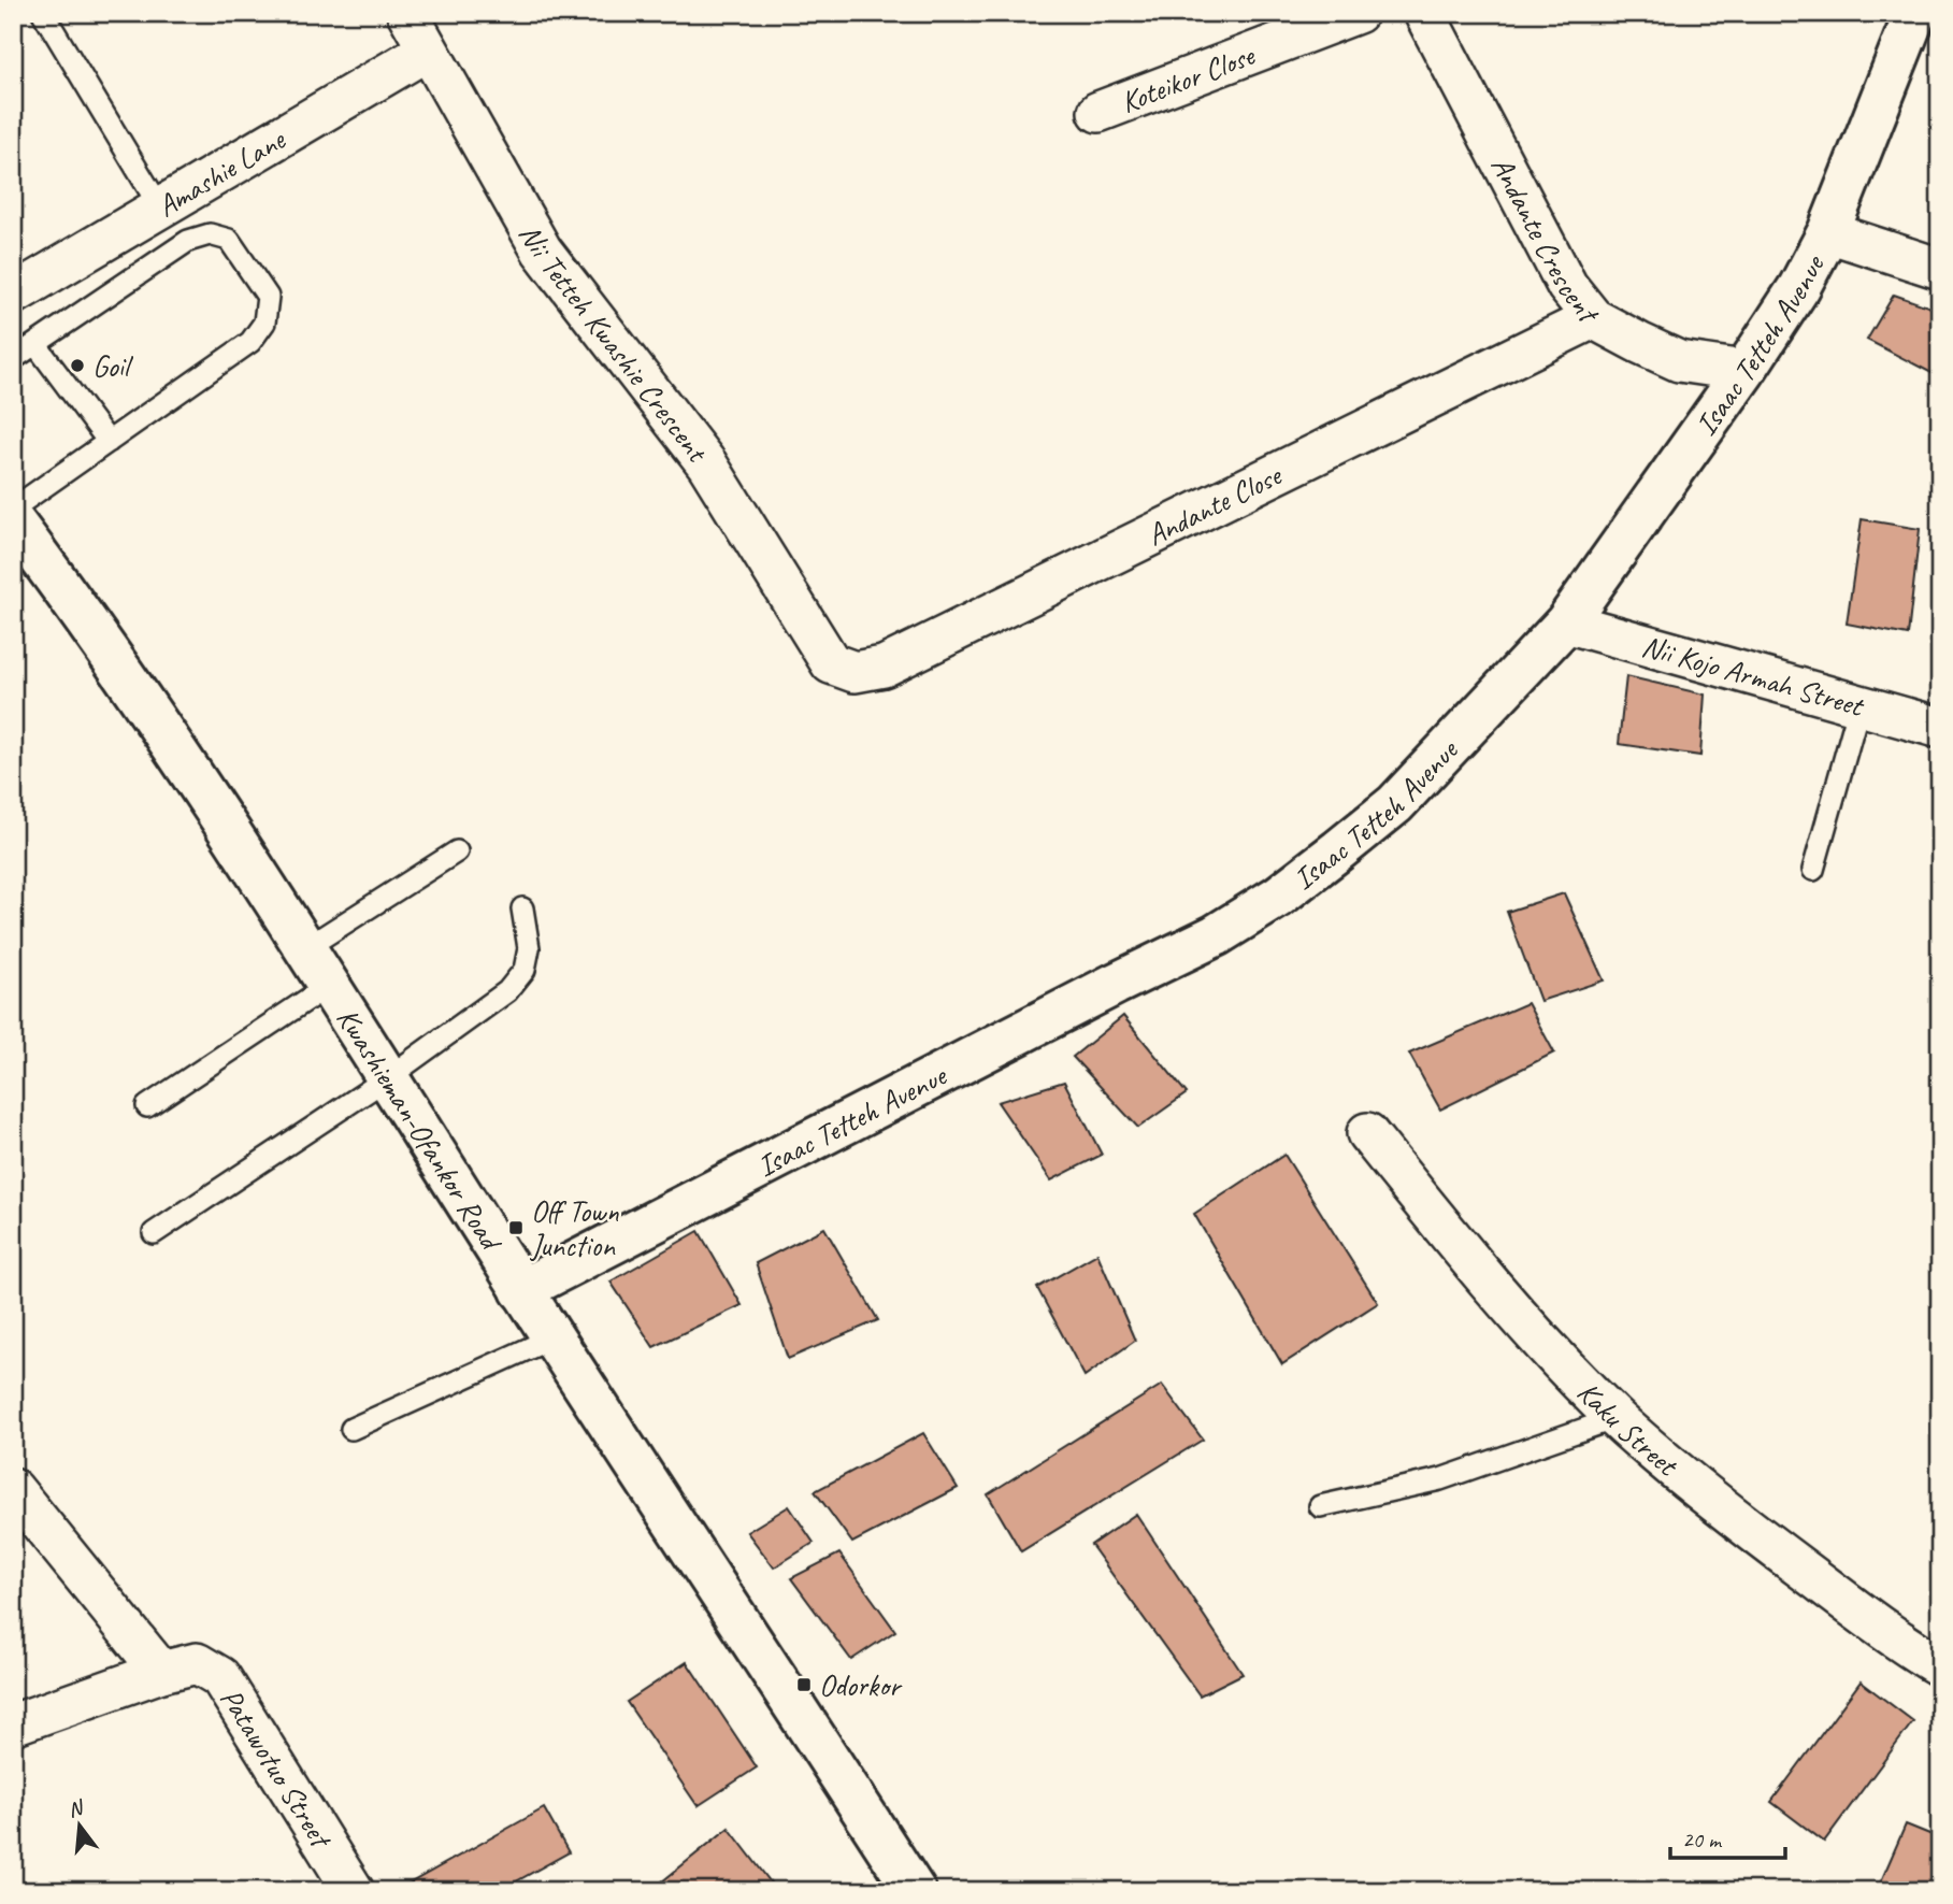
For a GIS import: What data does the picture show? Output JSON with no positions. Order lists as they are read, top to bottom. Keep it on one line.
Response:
{"streets":{"street":["Koteikor Close","Amashie Lane","Andante Crescent","Nii Tetteh Kwashie Crescent","Isaac Tetteh Avenue","Andante Close","Nii Kojo Armah Street","Kwashieman-Ofankor Road","Kaku Street","Patawotuo Street"]},"crossings":[["Amashie Lane","Nii Tetteh Kwashie Crescent"],["Andante Crescent","Isaac Tetteh Avenue"],["Andante Crescent","Andante Close"],["Nii Tetteh Kwashie Crescent","Andante Close"],["Isaac Tetteh Avenue","Nii Kojo Armah Street"],["Isaac Tetteh Avenue","Kwashieman-Ofankor Road"]],"places":{"other":["Goil"],"transit":["Off Town Junction","Odorkor"]},"scale_bar":"20 m","north":"top"}
